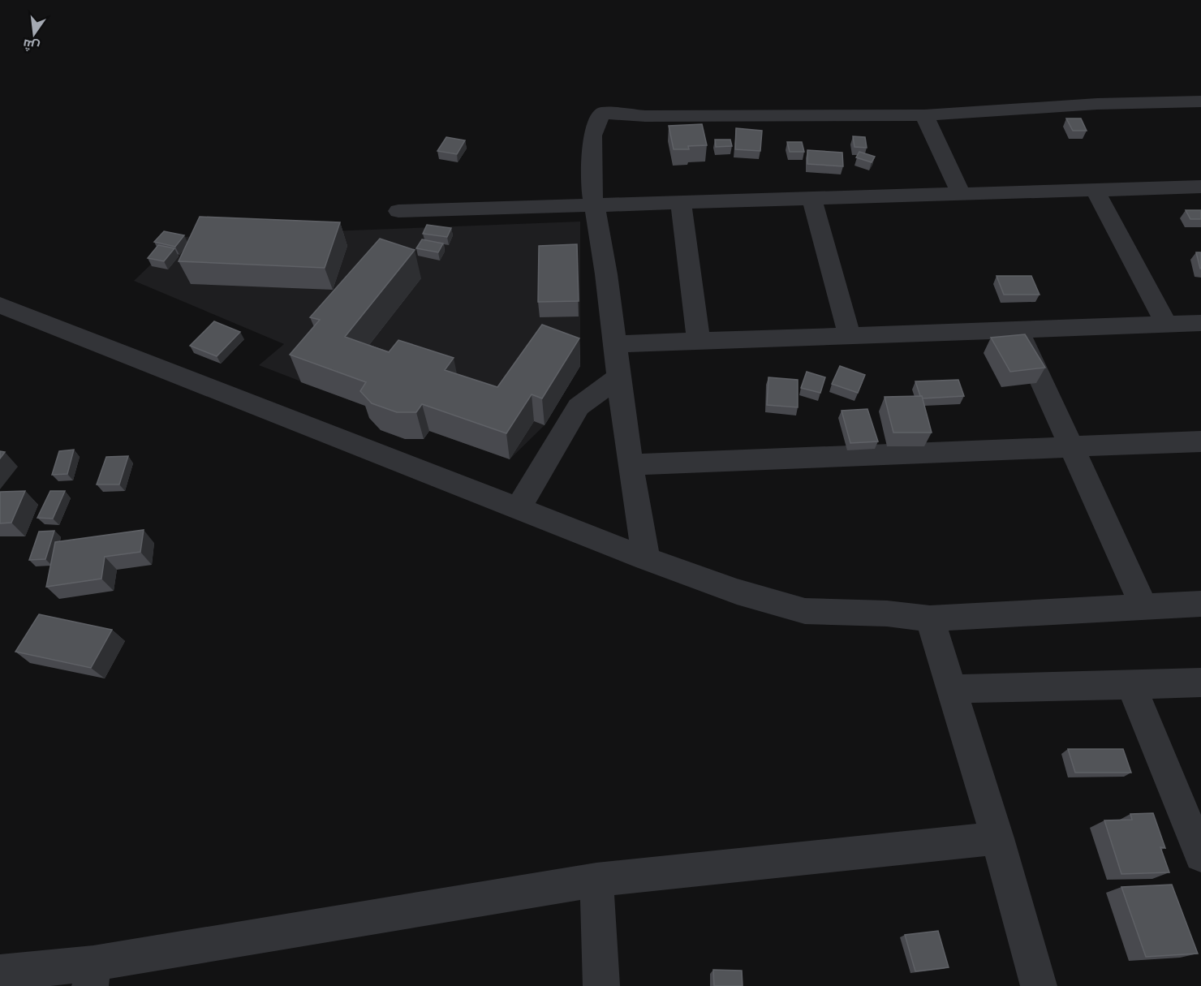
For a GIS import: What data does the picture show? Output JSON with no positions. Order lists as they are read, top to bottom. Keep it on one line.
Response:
{"north":"bottom"}
